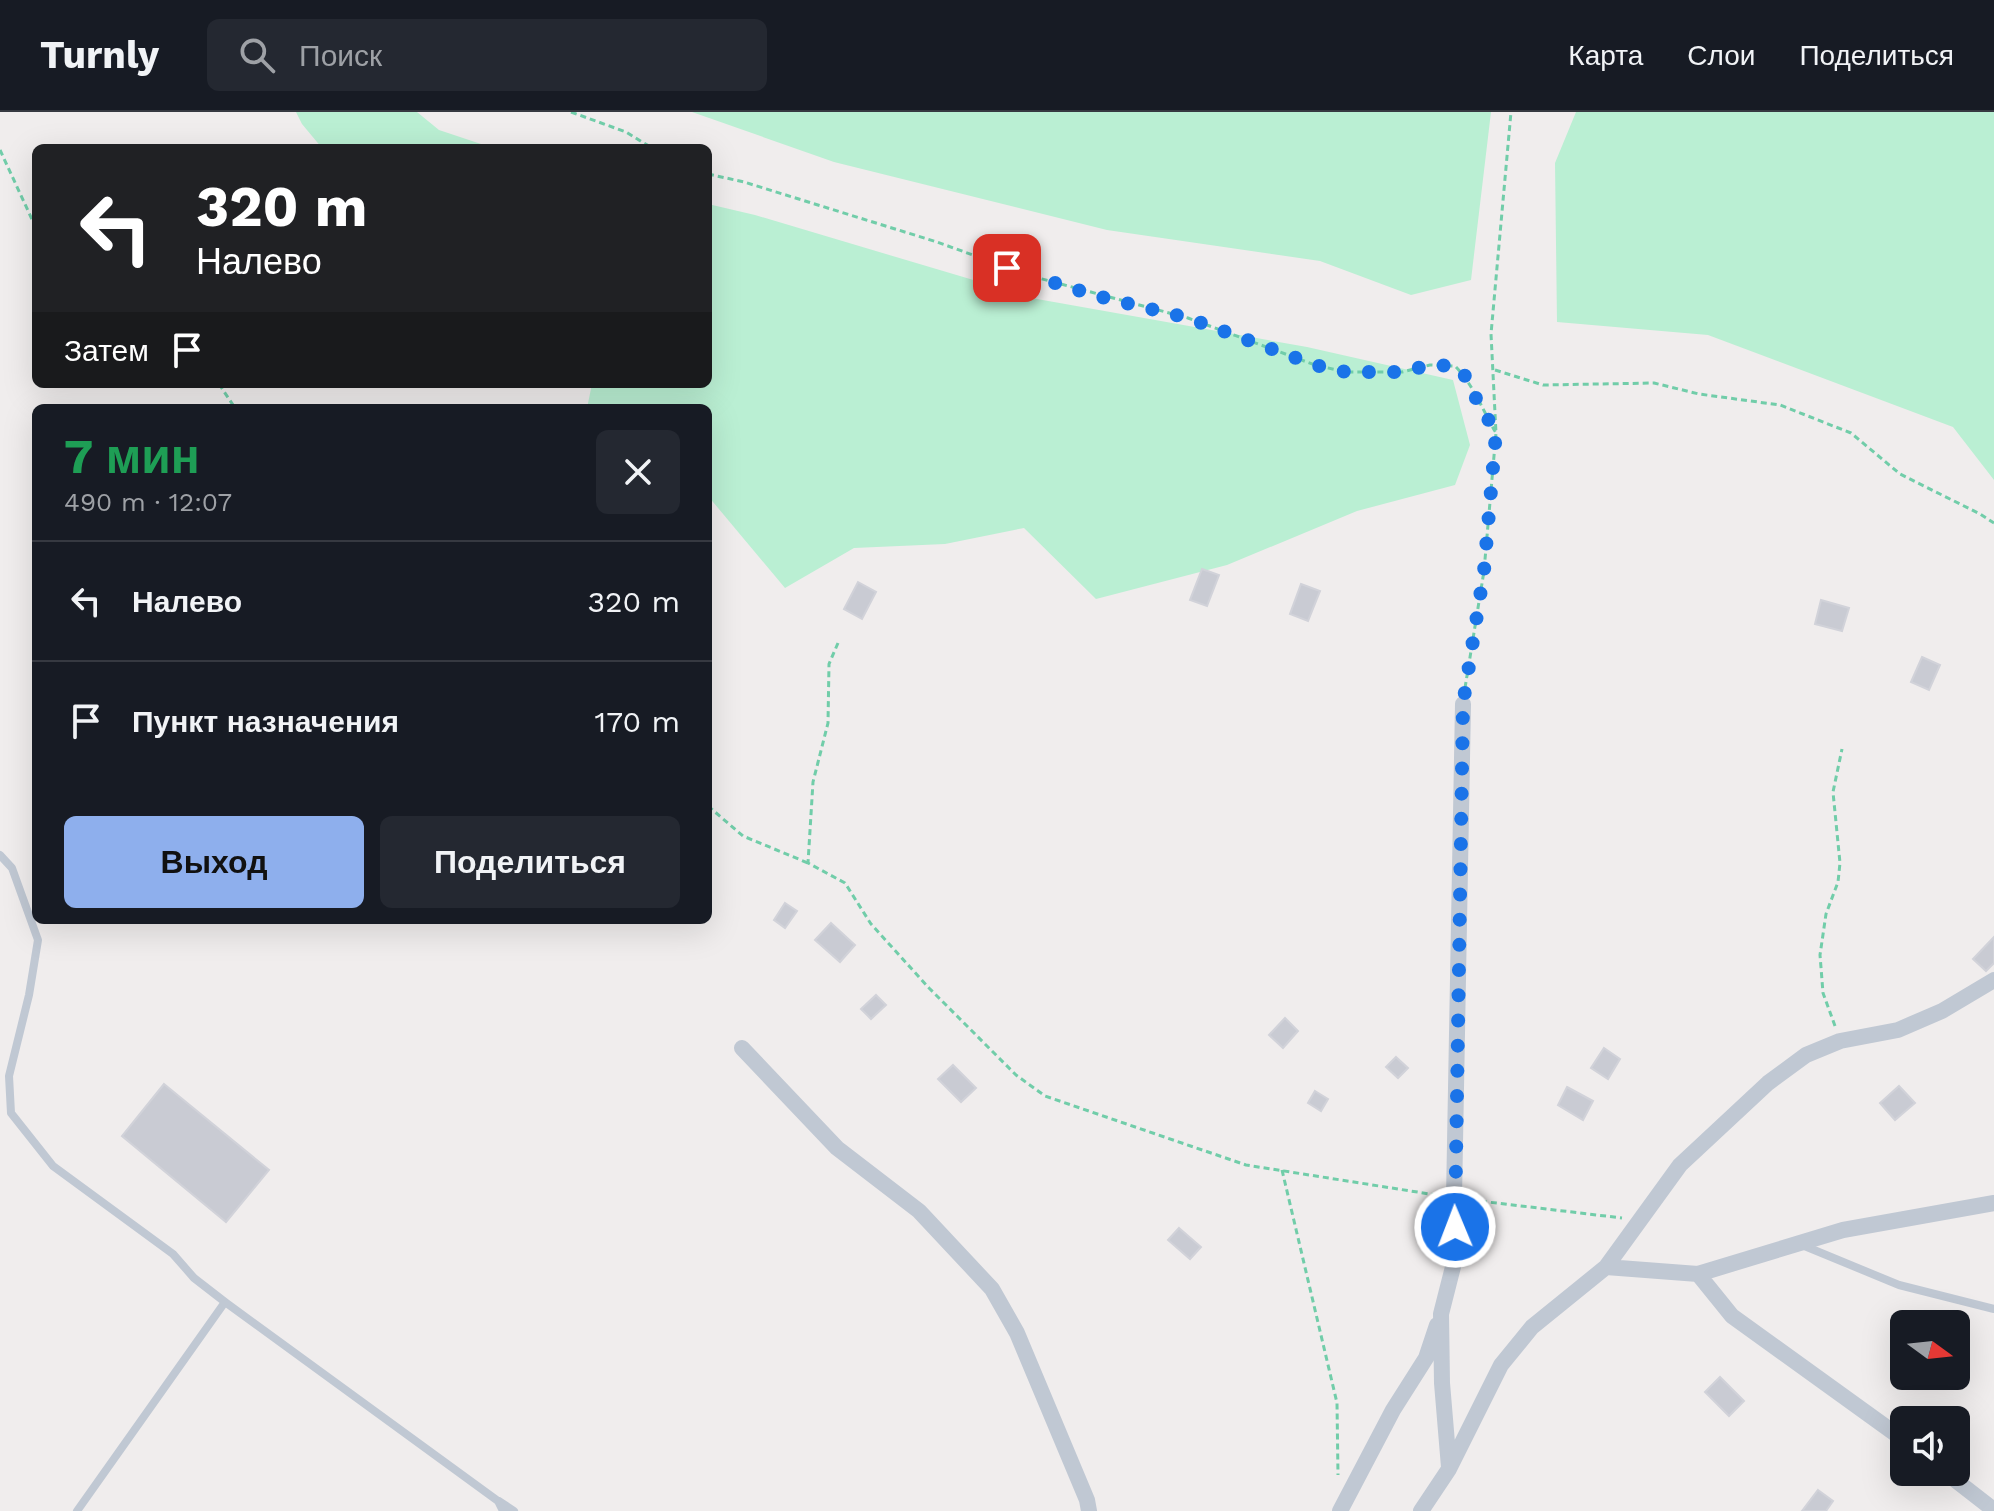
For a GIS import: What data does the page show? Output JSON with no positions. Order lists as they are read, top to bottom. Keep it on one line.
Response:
{"north":"right","page":{"header":"Turnly","search":"Поиск","nav":["Карта","Слои","Поделиться"],"turn":["320 m","Налево"],"then":"Затем","heading":["7 мин","490 m · 12:07"],"list":[{"name":"Налево","value":"320 m"},{"name":"Пункт назначения","value":"170 m"}],"buttons":["Выход","Поделиться"]}}
